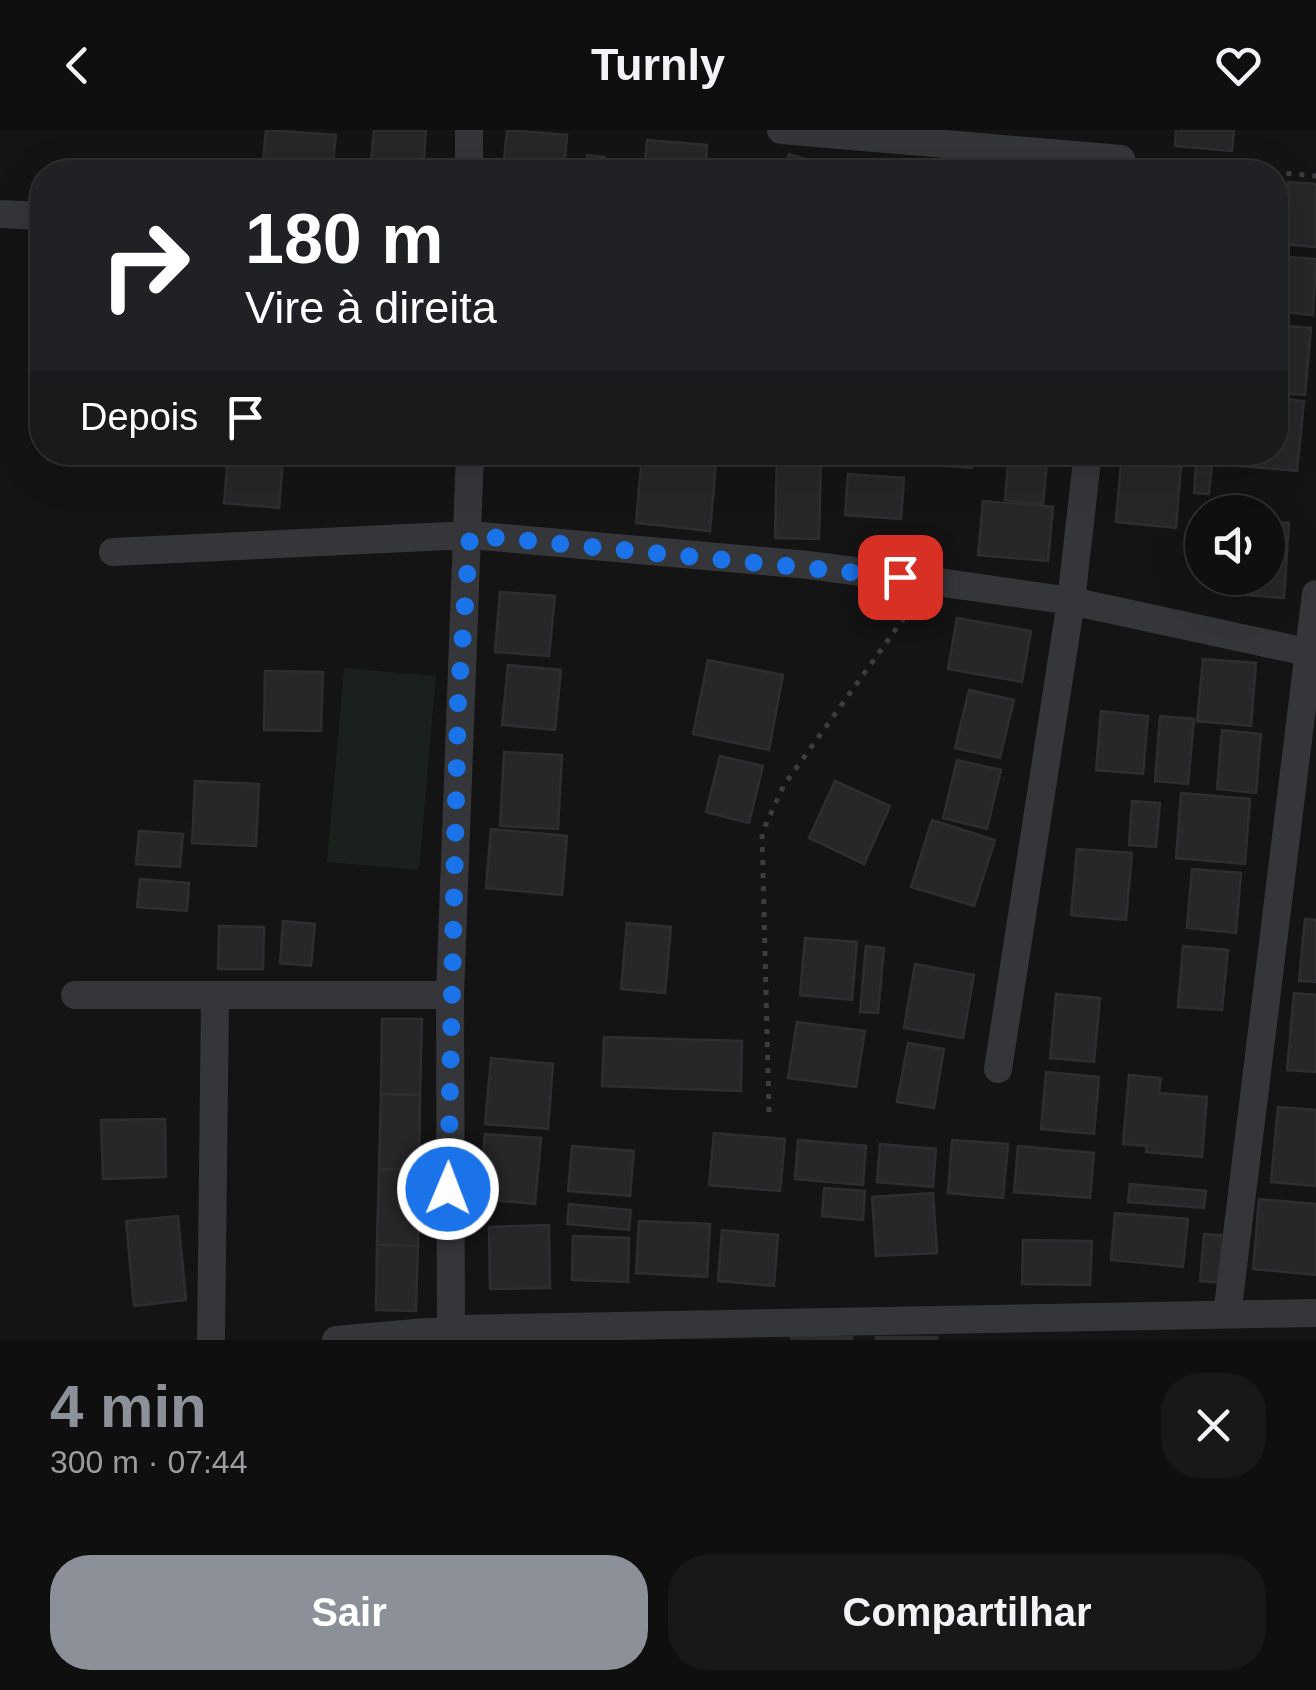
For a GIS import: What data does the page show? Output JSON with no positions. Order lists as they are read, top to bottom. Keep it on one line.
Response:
{"page":{"header":"Turnly","turn":["180 m","Vire à direita"],"then":"Depois","heading":["4 min","300 m · 07:44"],"buttons":["Sair","Compartilhar"]}}
